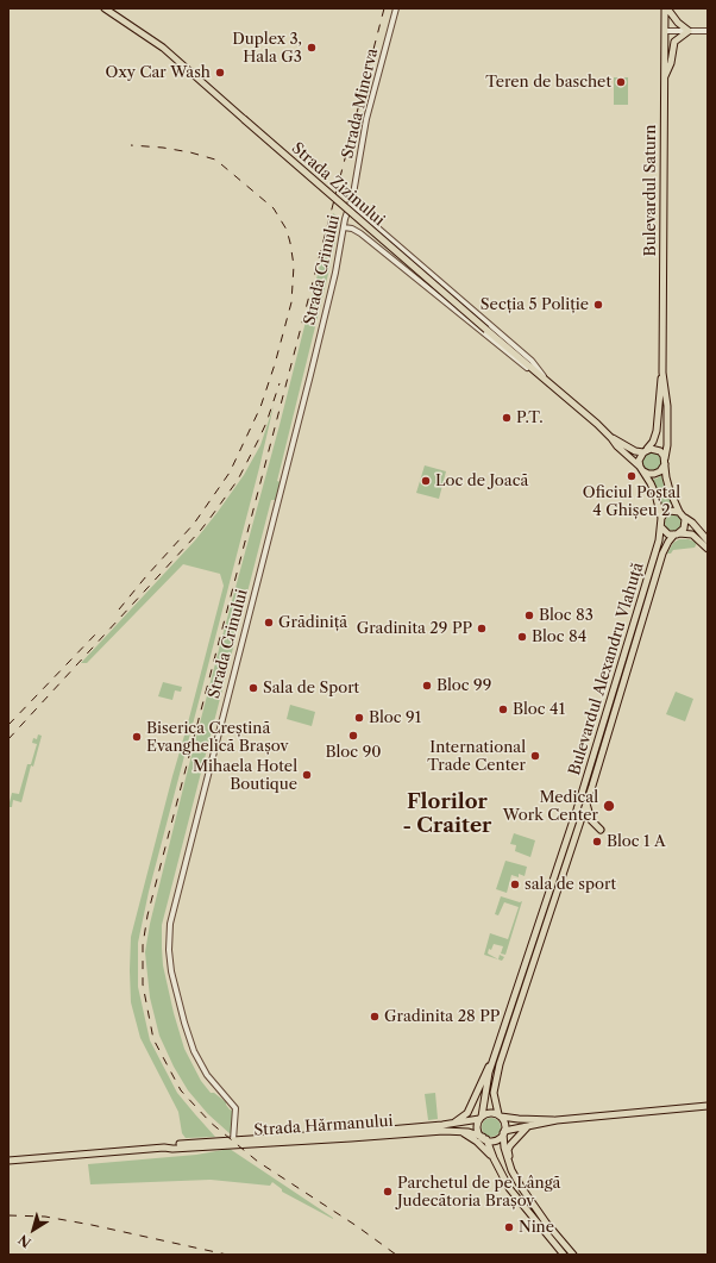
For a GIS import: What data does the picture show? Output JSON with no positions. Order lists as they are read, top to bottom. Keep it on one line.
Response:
{"streets":{"main road":["Strada Zizinului","Bulevardul Saturn","Bulevardul Alexandru Vlahuță","Strada Hărmanului"],"street":["Strada Minerva","Strada Crinului"]},"crossings":[["Strada Minerva","Strada Zizinului"],["Strada Minerva","Strada Crinului"],["Strada Zizinului","Bulevardul Saturn"],["Strada Zizinului","Strada Crinului"],["Bulevardul Saturn","Bulevardul Alexandru Vlahuță"],["Strada Crinului","Strada Hărmanului"],["Bulevardul Alexandru Vlahuță","Strada Hărmanului"]],"districts":["Florilor - Craiter"],"places":["Duplex 3, Hala G3","Oxy Car Wash","Teren de baschet","Secția 5 Poliție","P.T.","Oficiul Poștal 4 Ghișeu 2","Loc de Joacă","Bloc 83","Grădiniță","Gradinita 29 PP","Bloc 84","Bloc 99","Sala de Sport","Bloc 41","Bloc 91","Bloc 90","Biserica Creștină Evanghelică Brașov","International Trade Center","Mihaela Hotel Boutique","Medical Work Center","Bloc 1 A","sala de sport","Gradinita 28 PP","Parchetul de pe Lângă Judecătoria Brașov","Nine"],"north":"bottom left"}
